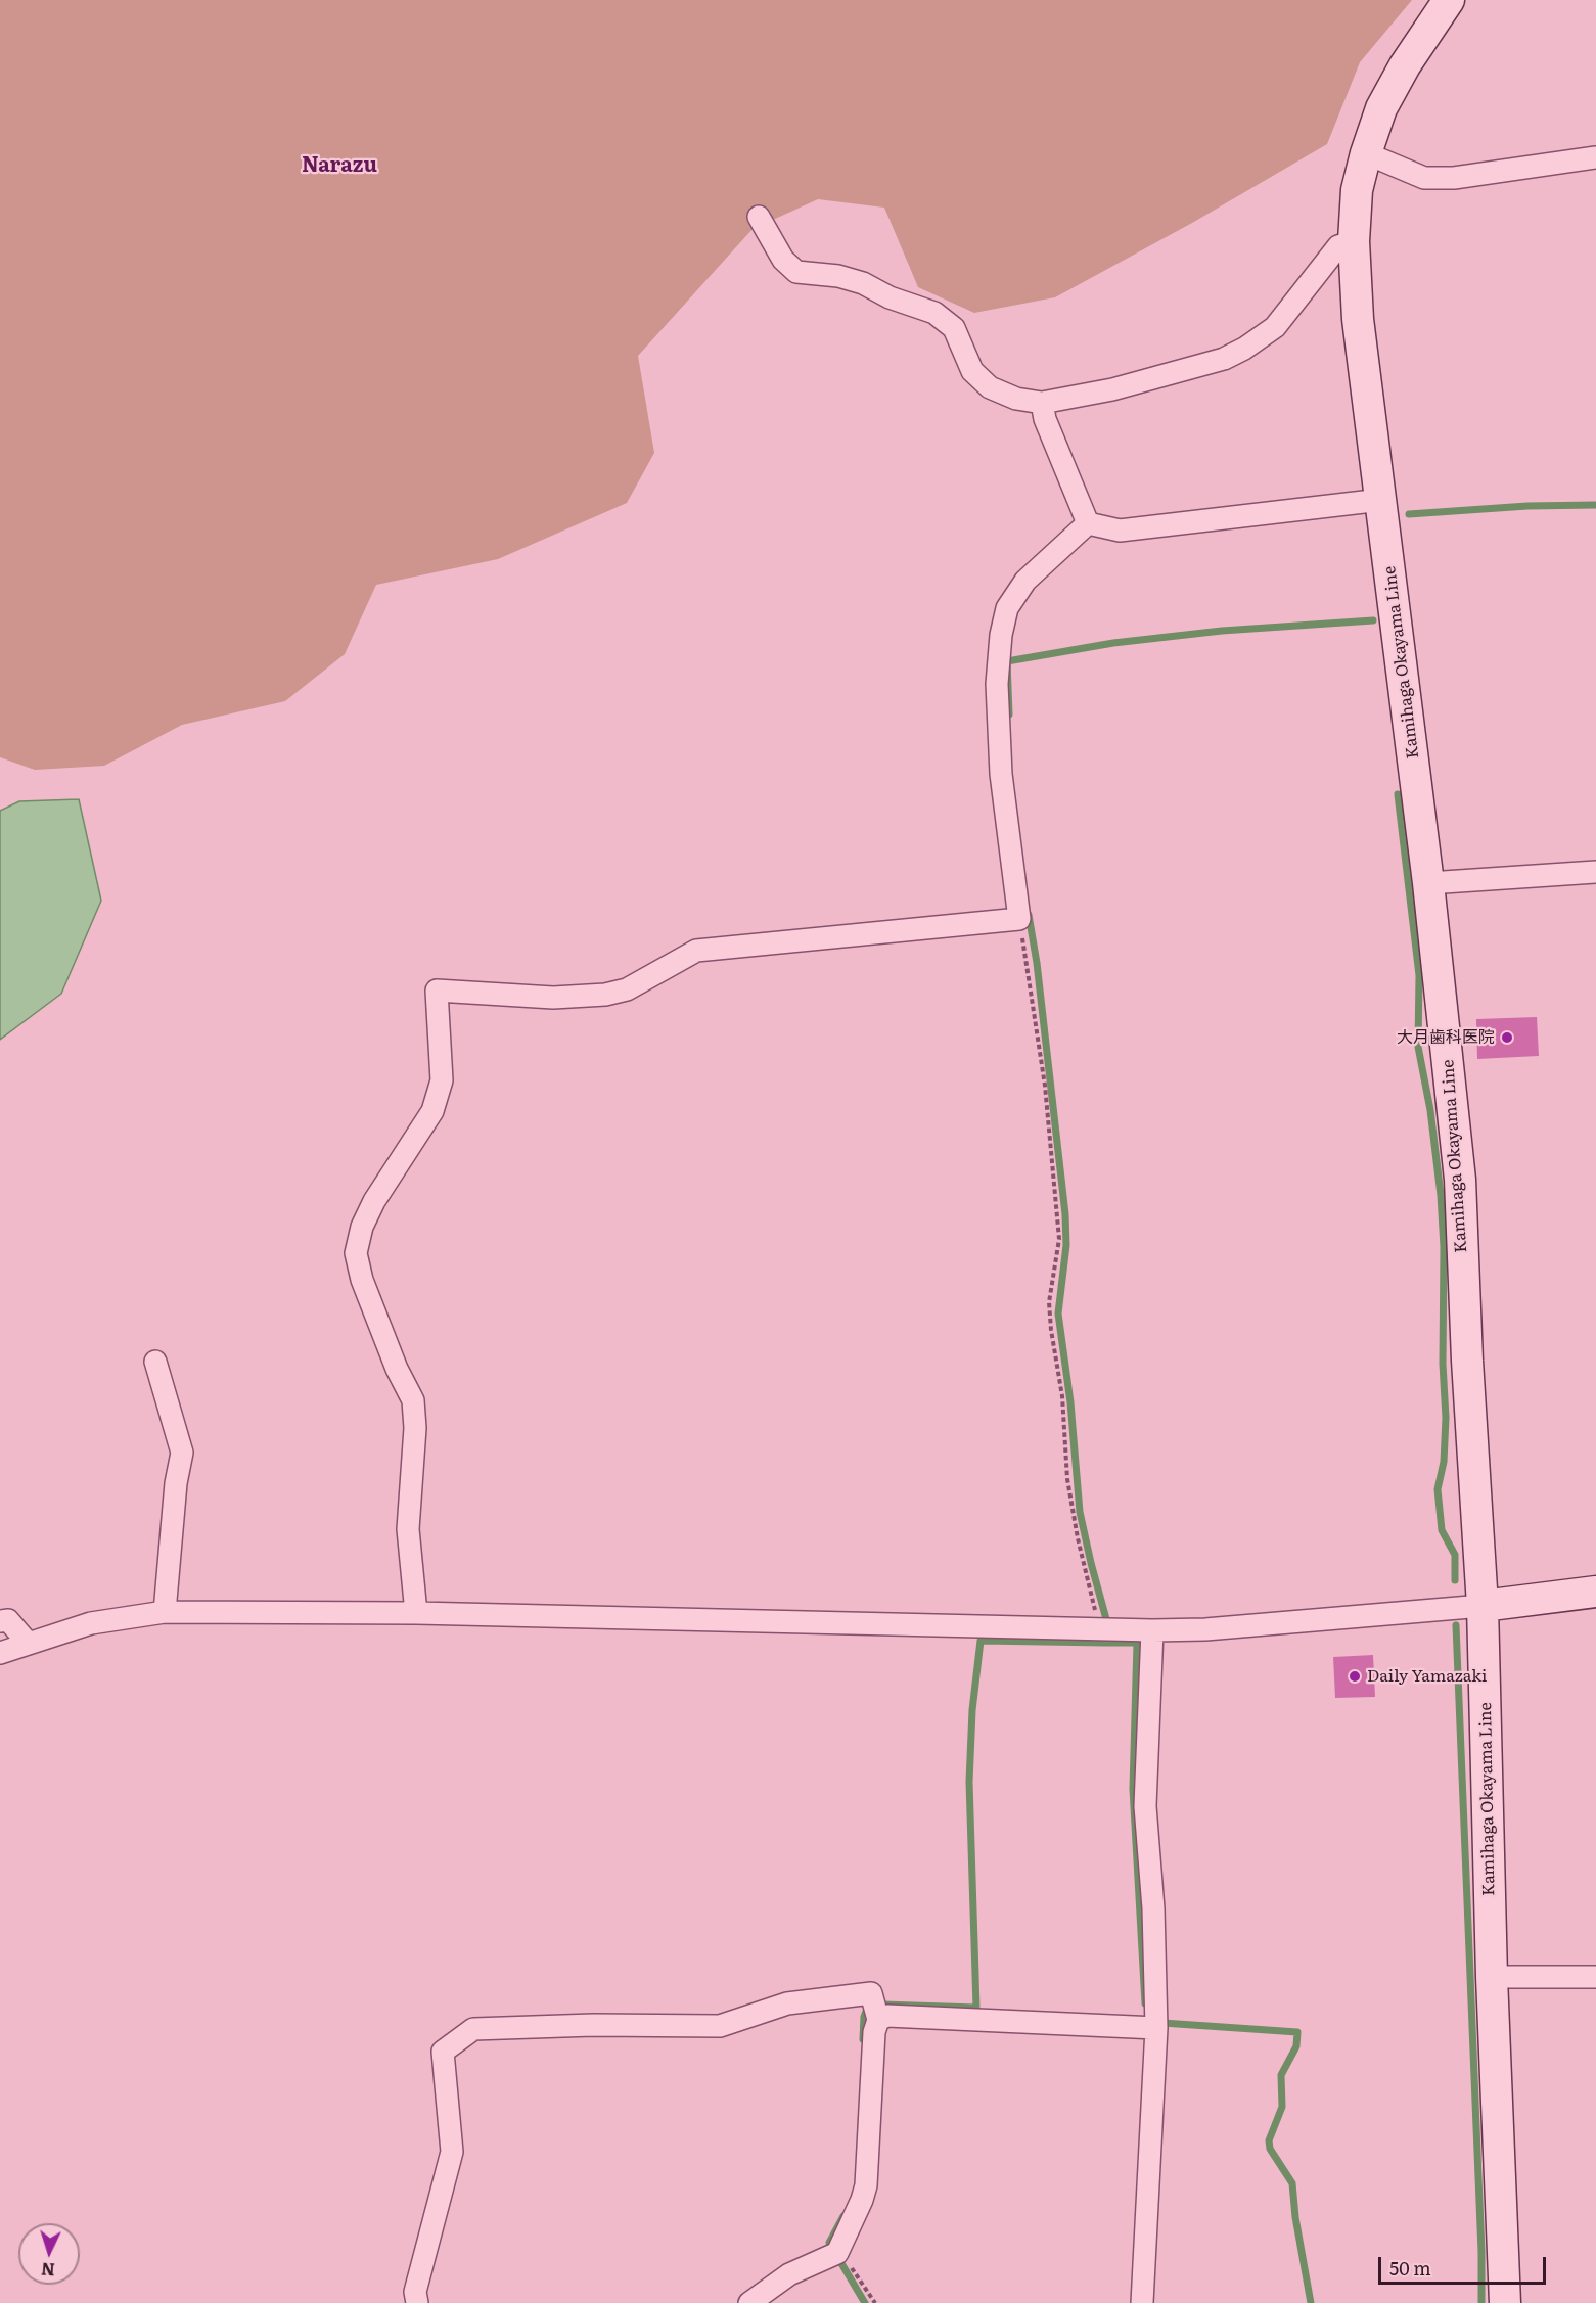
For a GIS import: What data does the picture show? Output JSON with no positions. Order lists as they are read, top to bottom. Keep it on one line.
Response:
{"streets":{"main road":["Kamihaga Okayama Line"]},"districts":["Narazu"],"places":["大月歯科医院","Daily Yamazaki"],"scale_bar":"50 m","north":"bottom"}
